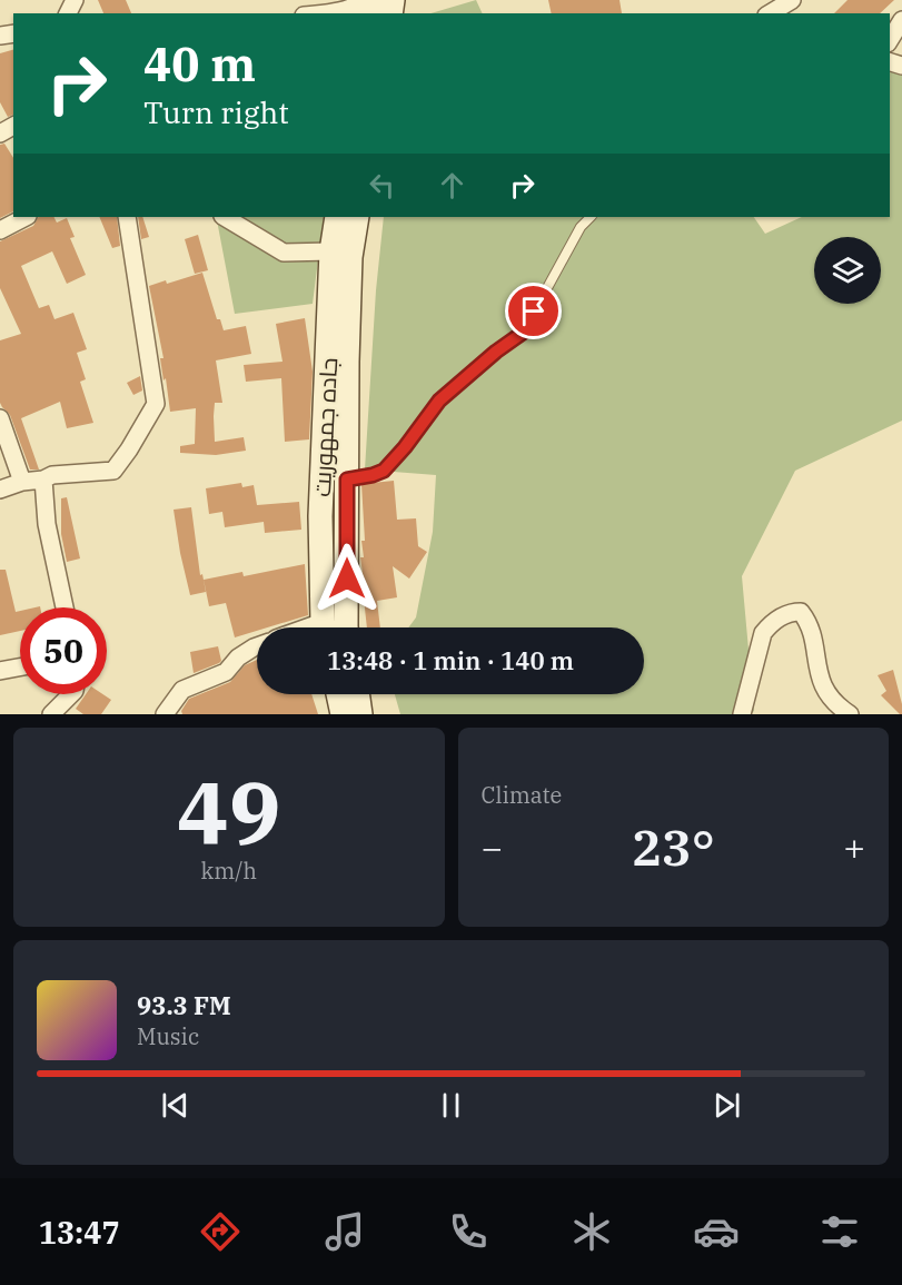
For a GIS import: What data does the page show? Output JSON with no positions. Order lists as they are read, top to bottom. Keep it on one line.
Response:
{"streets":{"main road":["جاده جمهوریت"]},"page":{"turn":["40 m","Turn right"],"limit":"50","trip":"13:48 · 1 min · 140 m","tile":[["49","km/h"],"Climate"],"heat":["−","23°","+"],"song":["93.3 FM","Music"],"tabs":"13:47"}}
